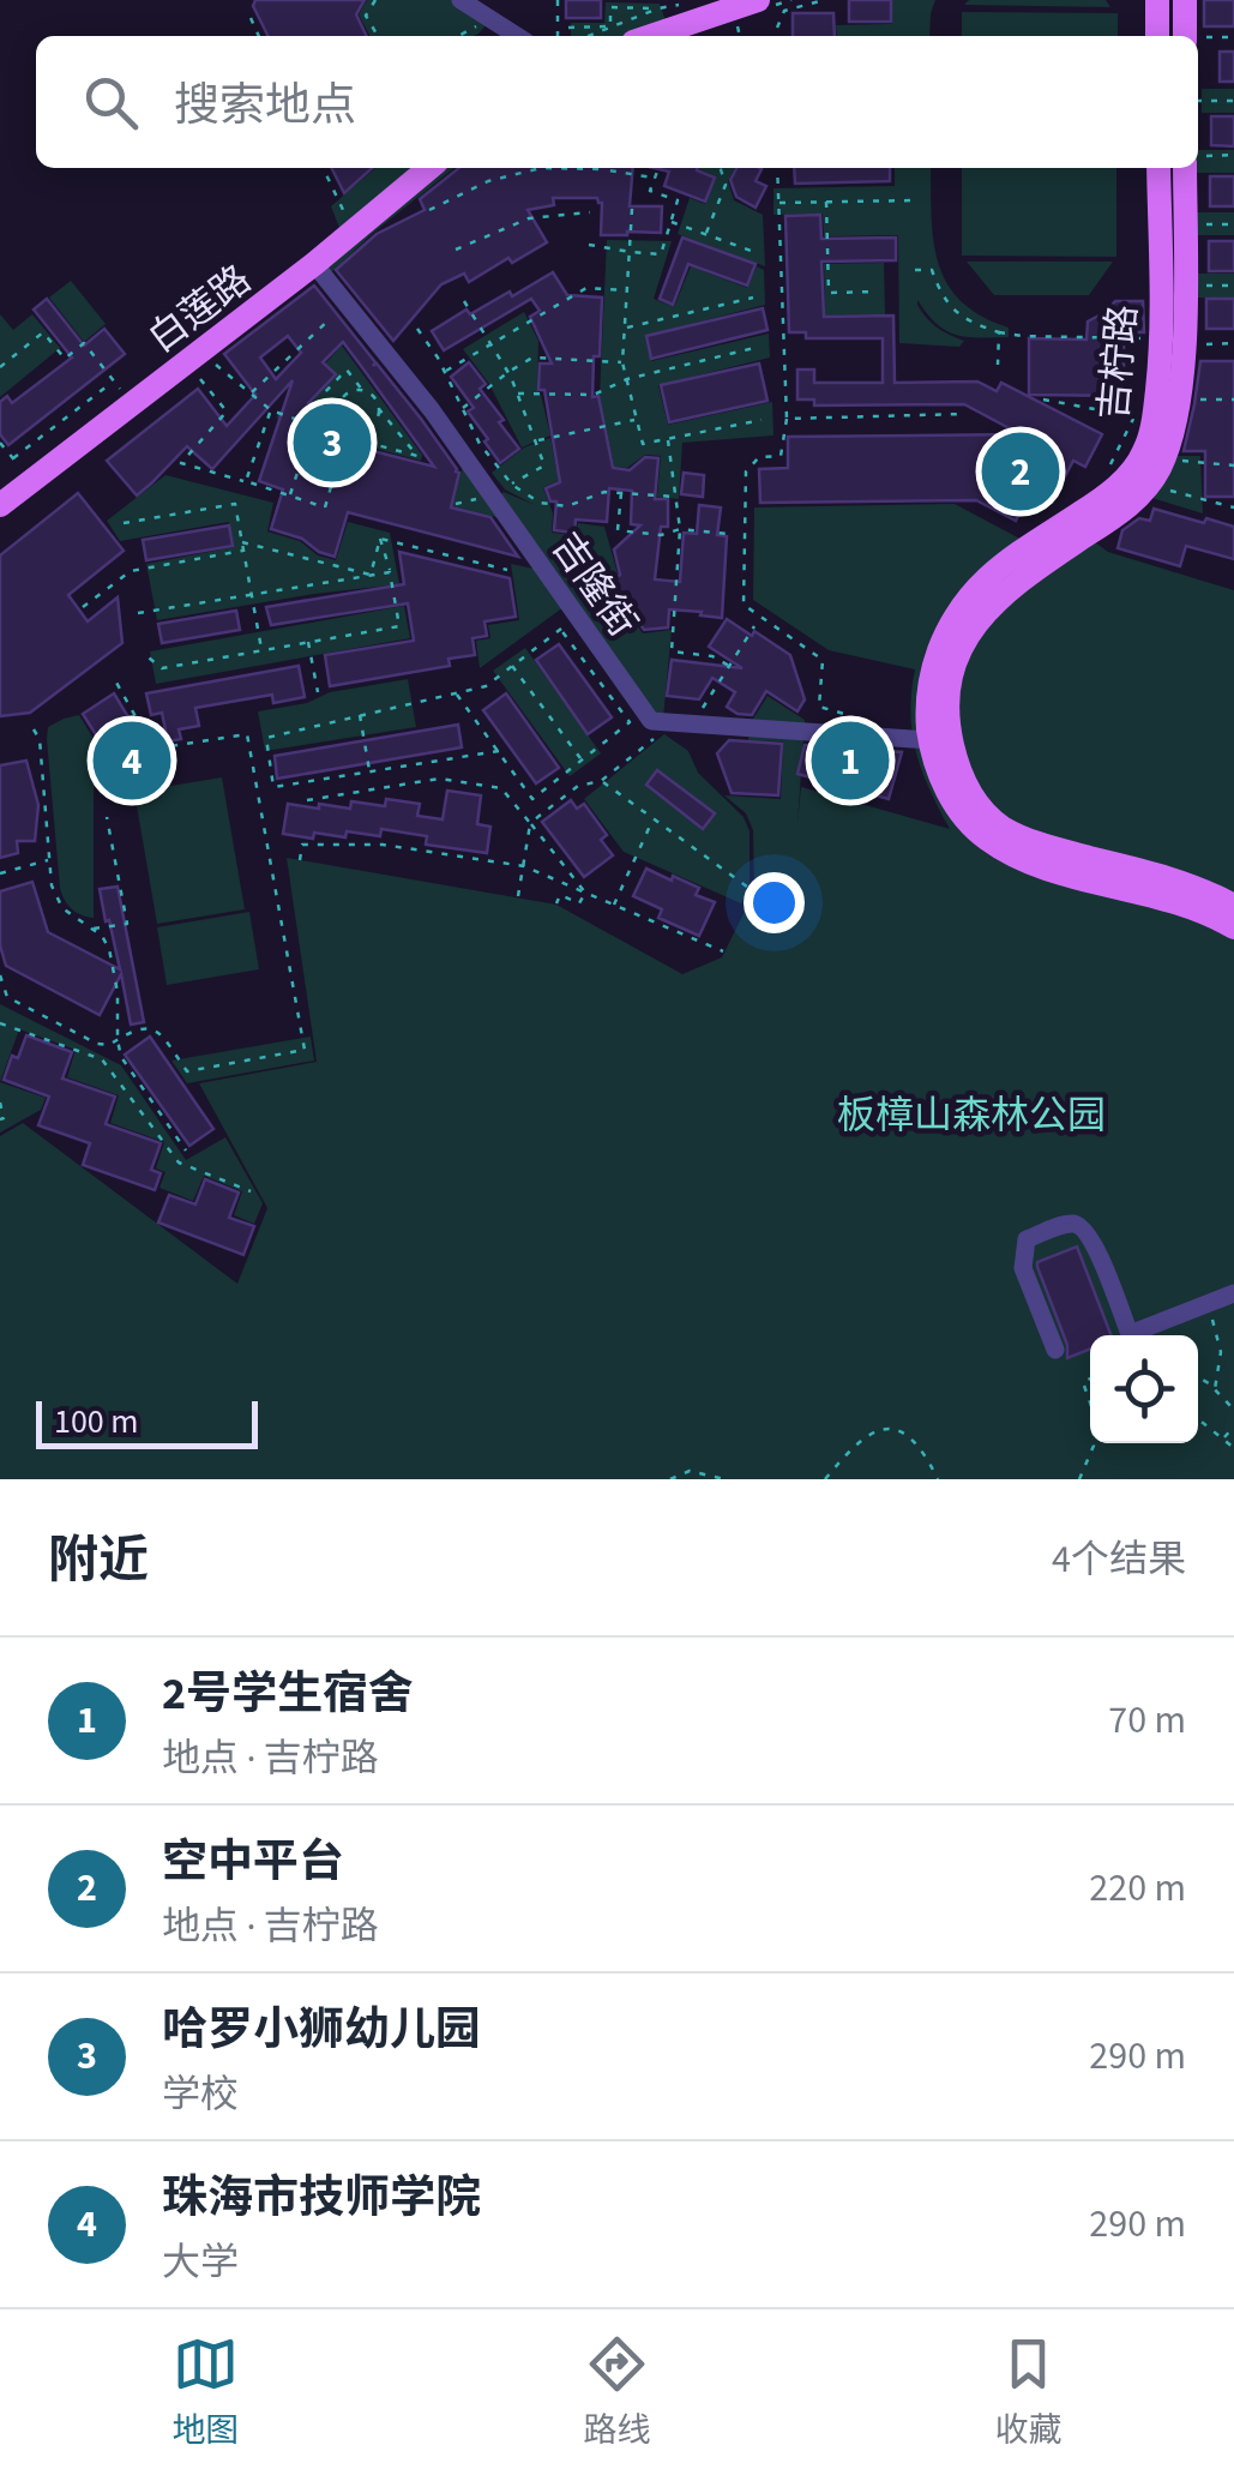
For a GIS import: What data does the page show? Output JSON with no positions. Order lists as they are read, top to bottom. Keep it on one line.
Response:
{"streets":{"main road":["白莲路","吉柠路"],"lane":["吉隆街"]},"crossings":[["白莲路","吉隆街"],["吉柠路","吉隆街"]],"parks":["板樟山森林公园"],"scale_bar":"100 m","page":{"search":"搜索地点","pins":["3","2","1","4"],"scale":"100 m","heading":["附近","4个结果"],"list":[{"mark":"1","name":"2号学生宿舍","note":"地点 · 吉柠路","value":"70 m"},{"mark":"2","name":"空中平台","note":"地点 · 吉柠路","value":"220 m"},{"mark":"3","name":"哈罗小狮幼儿园","note":"学校","value":"290 m"},{"mark":"4","name":"珠海市技师学院","note":"大学","value":"290 m"}],"nav":["地图","路线","收藏"]}}
